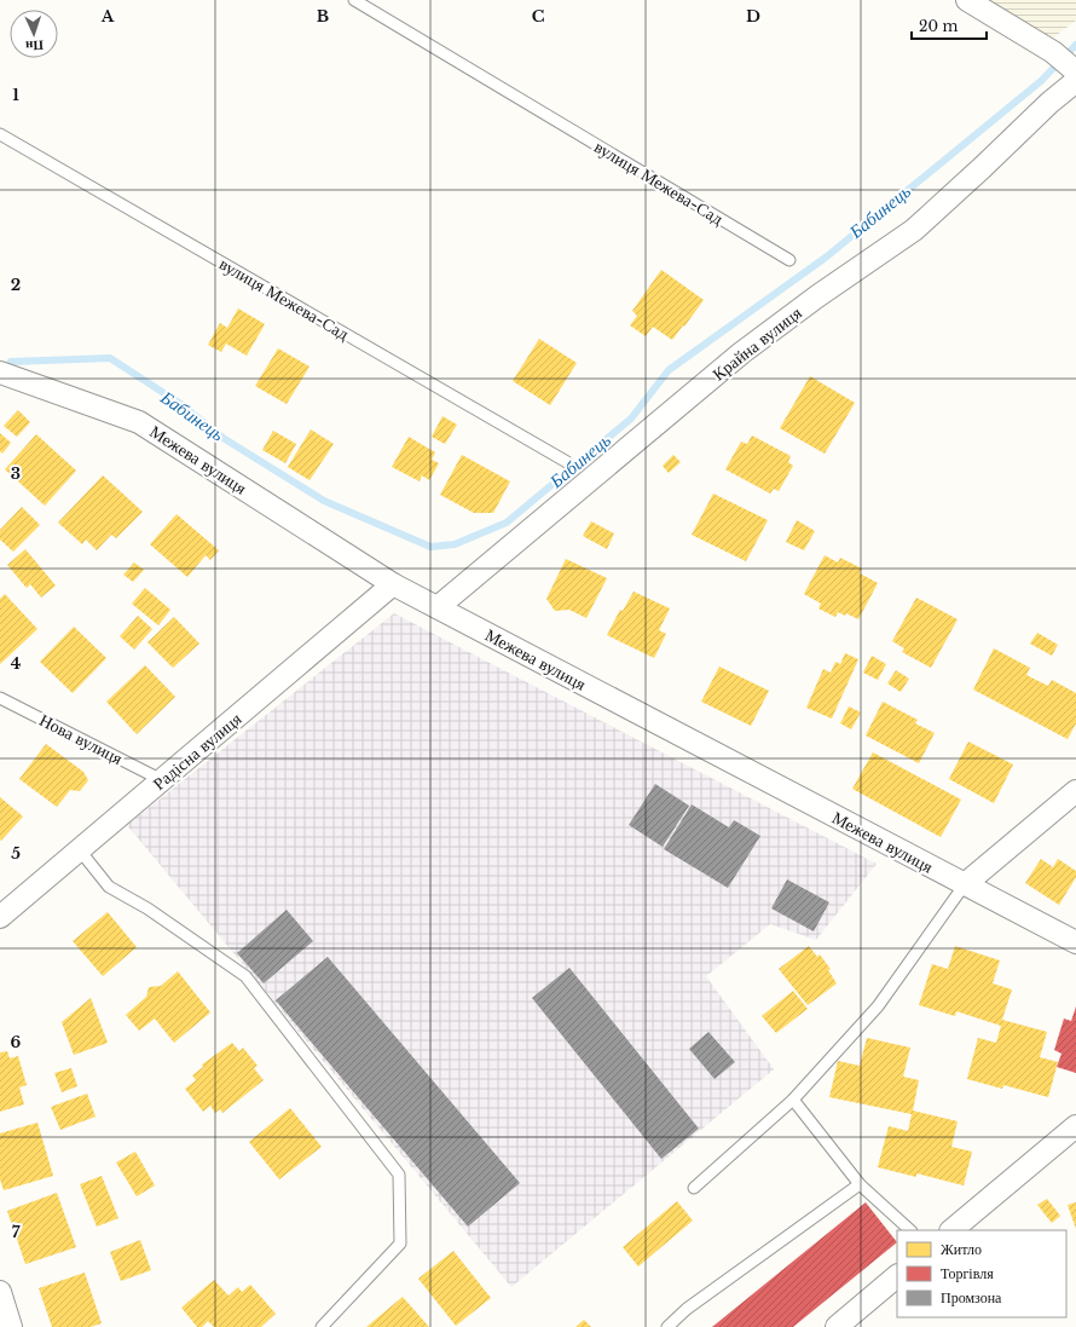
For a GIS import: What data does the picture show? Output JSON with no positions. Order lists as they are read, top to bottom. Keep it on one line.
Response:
{"streets":{"street":["Крайна вулиця","Межева вулиця","Радісна вулиця"],"lane":["вулиця Межева-Сад","Нова вулиця"]},"crossings":[["Крайна вулиця","Межева вулиця"],["Межева вулиця","Радісна вулиця"],["Нова вулиця","Радісна вулиця"]],"water":["Бабинець"],"legend":["Житло","Торгівля","Промзона"],"scale_bar":"20 m","north":"bottom","grid":{"columns":["A","B","C","D"],"rows":["1","2","3","4","5","6","7"]}}
